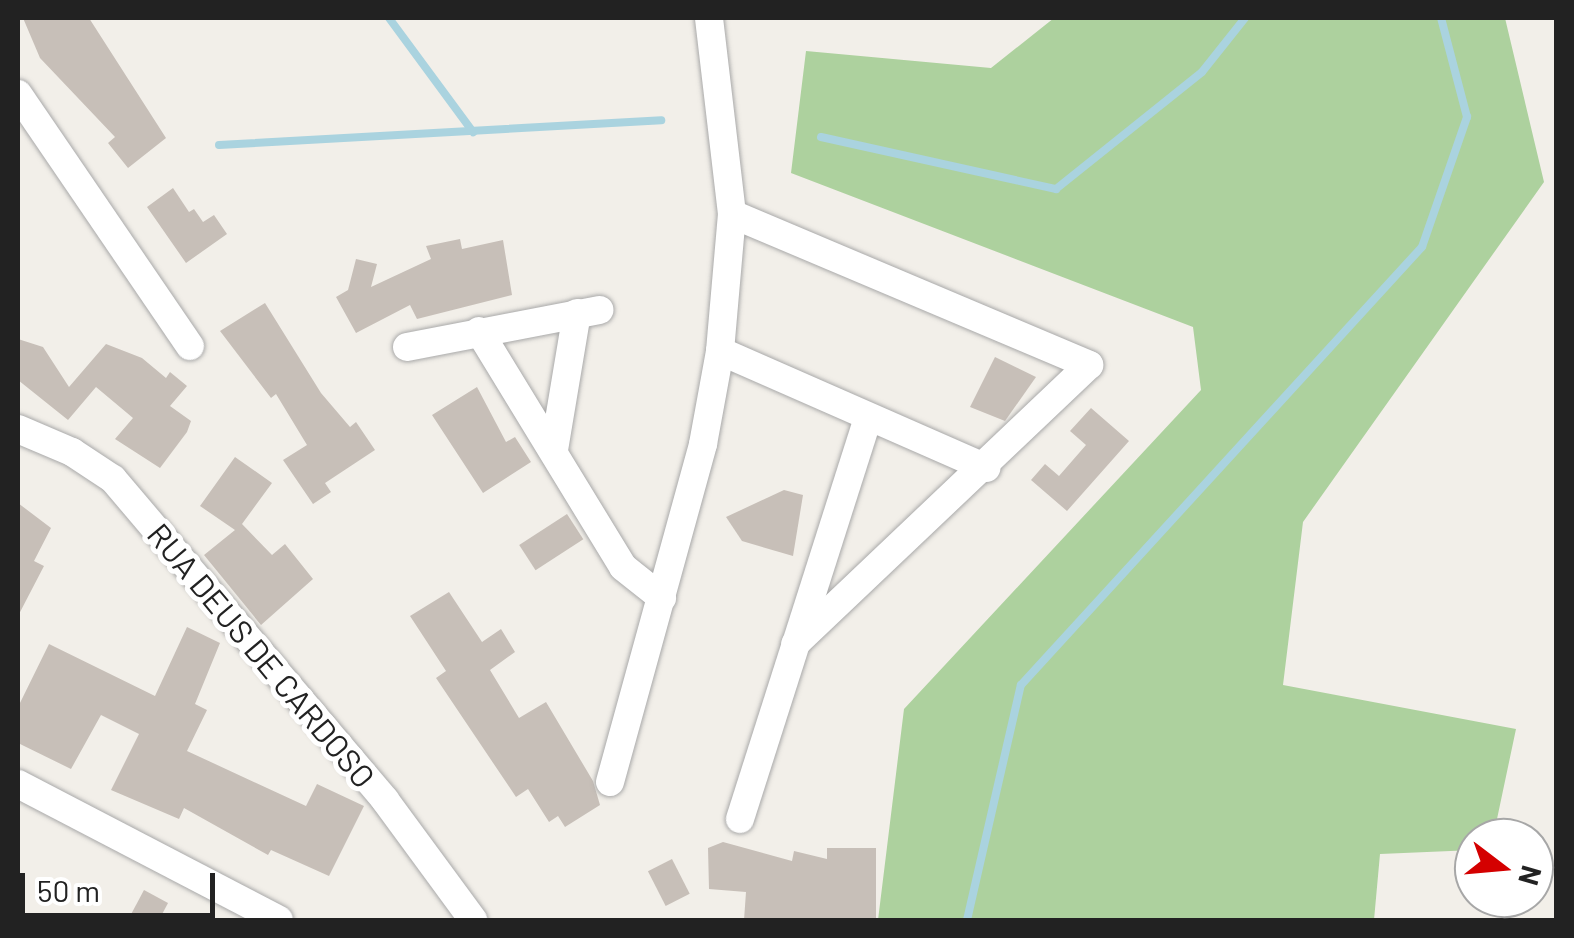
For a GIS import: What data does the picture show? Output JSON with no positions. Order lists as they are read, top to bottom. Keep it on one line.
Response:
{"streets":{"street":["RUA DEUS DE CARDOSO"]},"scale_bar":"50 m","north":"right"}
